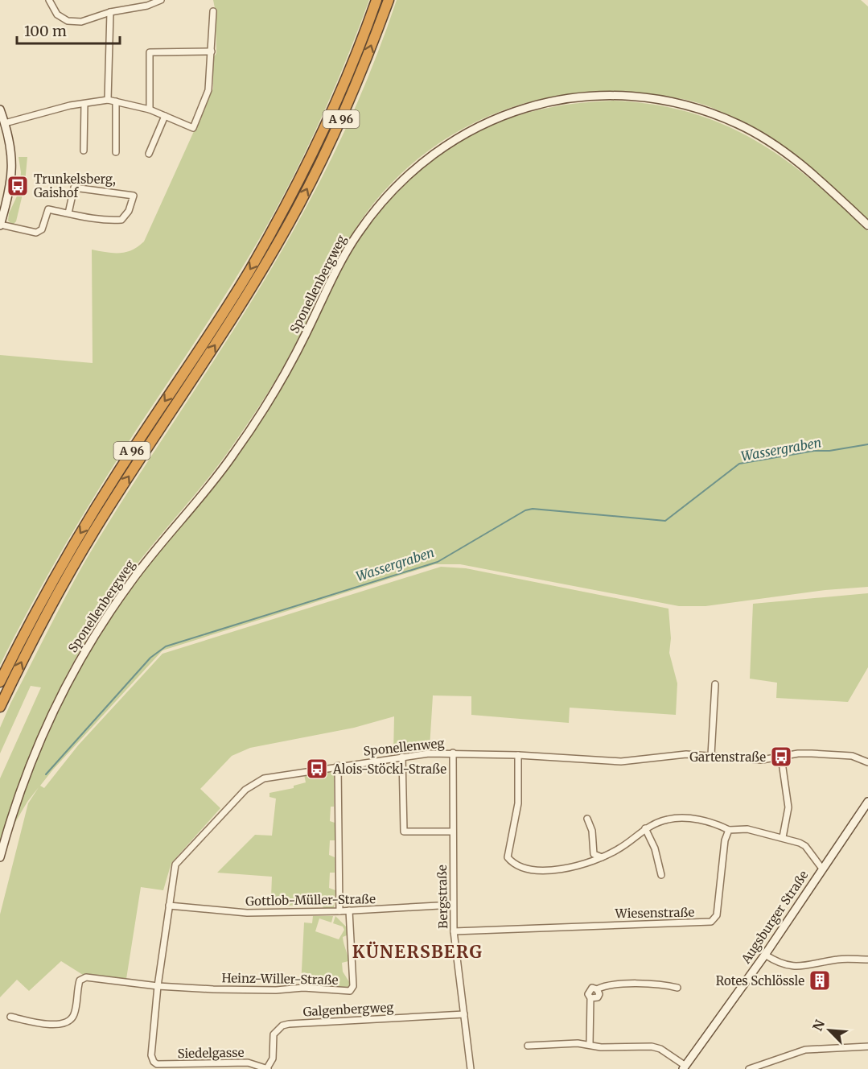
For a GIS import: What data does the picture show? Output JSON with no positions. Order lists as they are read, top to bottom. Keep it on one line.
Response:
{"streets":{"highway":["A 96"],"street":["Sponellenbergweg","Sponellenweg","Bergstraße","Gottlob-Müller-Straße","Wiesenstraße","Augsburger Straße","Heinz-Willer-Straße","Galgenbergweg","Siedelgasse"]},"crossings":[["Sponellenweg","Bergstraße"],["Sponellenweg","Gottlob-Müller-Straße"],["Sponellenweg","Heinz-Willer-Straße"],["Sponellenweg","Siedelgasse"],["Bergstraße","Gottlob-Müller-Straße"],["Bergstraße","Wiesenstraße"],["Bergstraße","Galgenbergweg"],["Gottlob-Müller-Straße","Heinz-Willer-Straße"],["Galgenbergweg","Siedelgasse"]],"districts":["KÜNERSBERG"],"water":["Wassergraben"],"places":{"bus stop":["Trunkelsberg, Gaishof","Gartenstraße","Alois-Stöckl-Straße"],"building":["Rotes Schlössle"]},"scale_bar":"100 m","north":"top left"}
